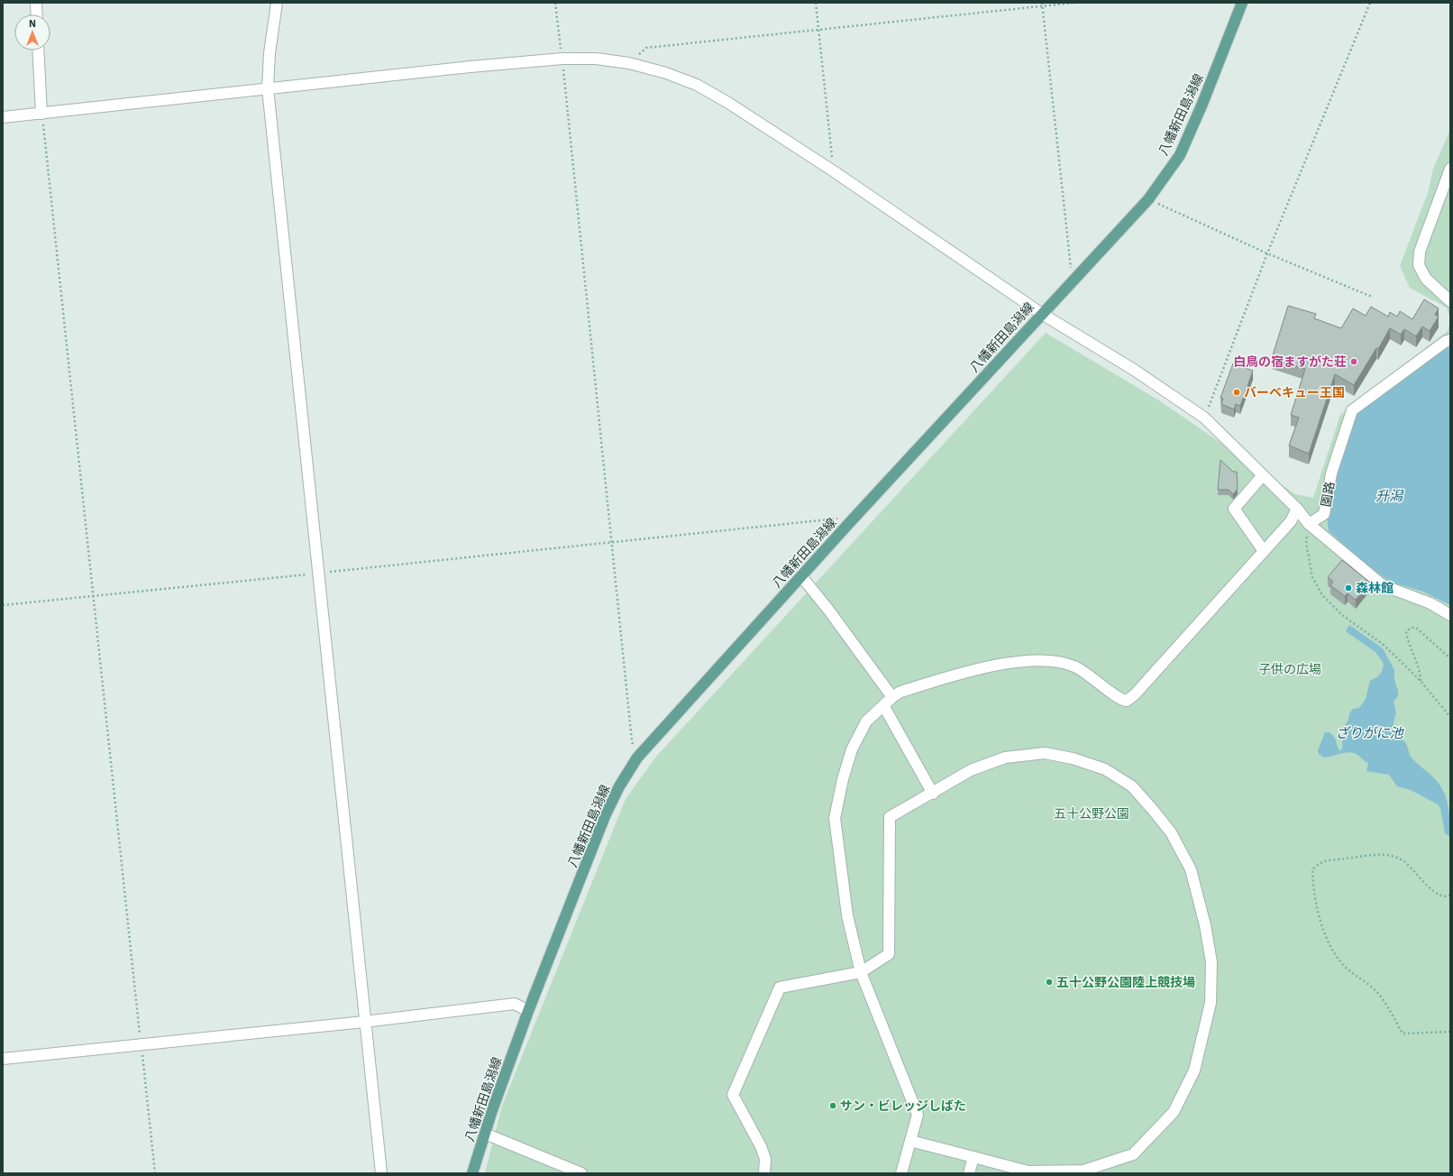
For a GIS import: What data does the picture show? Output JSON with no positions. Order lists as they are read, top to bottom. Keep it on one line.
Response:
{"streets":{"main road":["八幡新田島潟線"],"street":["園路"]},"water":["升潟","ざりがに池"],"parks":["子供の広場","五十公野公園"],"places":["白鳥の宿ますがた荘","バーベキュー王国","森林館","五十公野公園陸上競技場","サン・ビレッジしばた"],"north":"top"}
